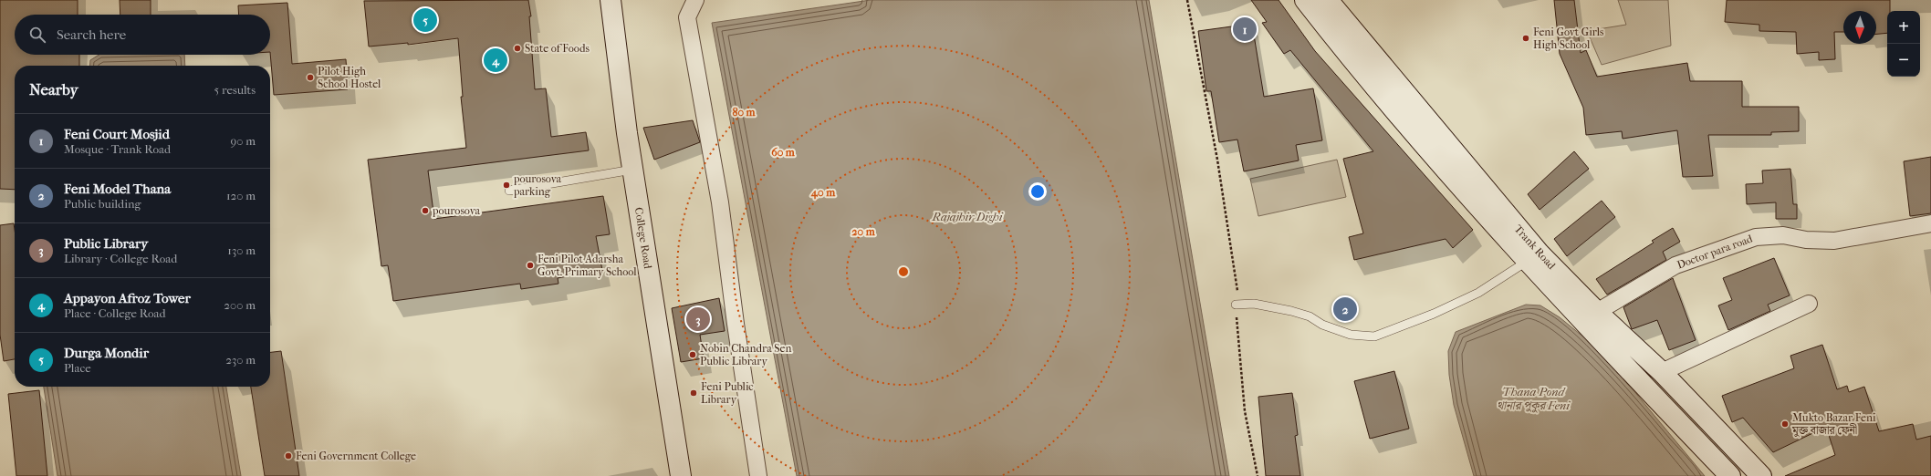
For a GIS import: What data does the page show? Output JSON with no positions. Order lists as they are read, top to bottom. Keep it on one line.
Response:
{"streets":{"main road":["College Road","Trank Road"],"street":["Doctor para road"]},"crossings":[["Trank Road","Doctor para road"]],"water":["Rajajhir Dighi","Thana Pond থানার পুকুর Feni"],"places":["Feni Govt Girls High School","State of Foods","Pilot High School Hostel","pourosova parking","pourosova","Feni Pilot Adarsha Govt. Primary School","Nobin Chandra Sen Public Library","Feni Public Library","Mukto Bazar Feni মুক্ত বাজার ফেনী","Feni Government College"],"north":"bottom","page":{"pins":["5","1","4","2","3"],"map_buttons":["+","−"],"search":"Search here","heading":["Nearby","5 results"],"list":[{"mark":"1","name":"Feni Court Mosjid","note":"Mosque · Trank Road","value":"90 m"},{"mark":"2","name":"Feni Model Thana","note":"Public building","value":"120 m"},{"mark":"3","name":"Public Library","note":"Library · College Road","value":"130 m"},{"mark":"4","name":"Appayon Afroz Tower","note":"Place · College Road","value":"200 m"},{"mark":"5","name":"Durga Mondir","note":"Place","value":"230 m"}]},"rings":["80 m","60 m","40 m","20 m"]}
